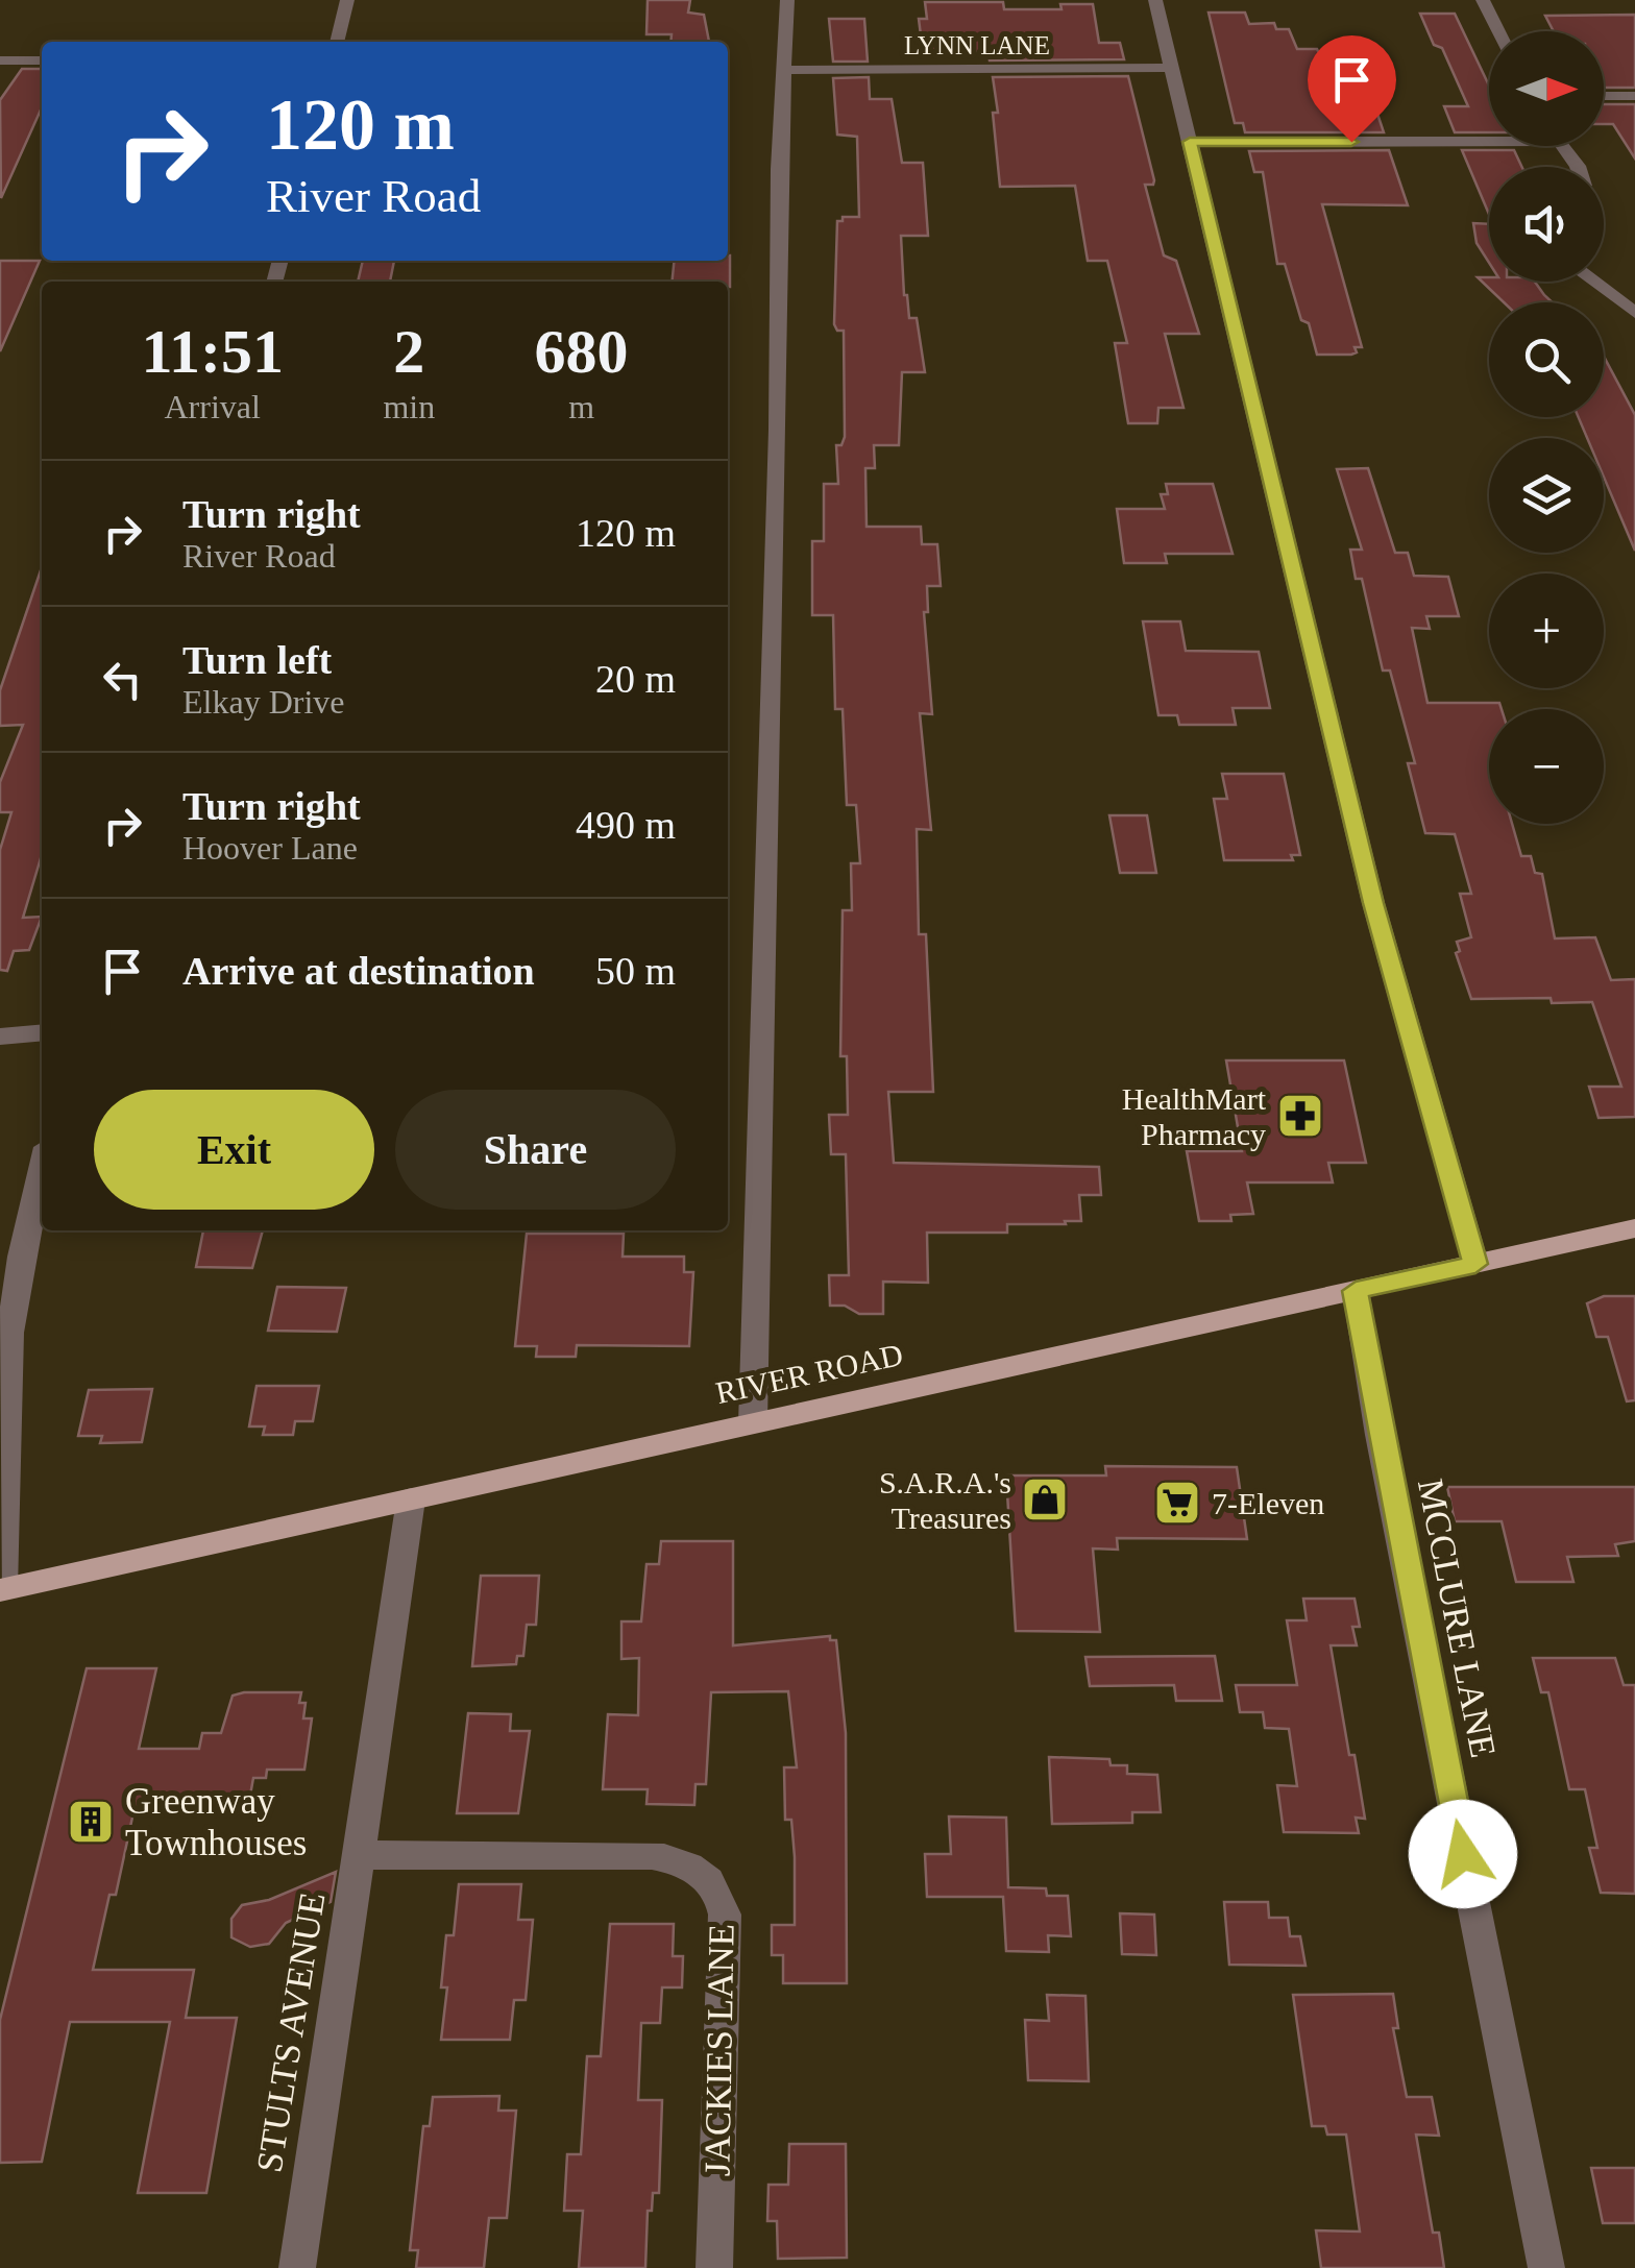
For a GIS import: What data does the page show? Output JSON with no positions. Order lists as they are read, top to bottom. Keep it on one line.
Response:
{"streets":{"main road":["RIVER ROAD"],"street":["LYNN LANE","MCCLURE LANE","STULTS AVENUE","JACKIES LANE"]},"crossings":[["RIVER ROAD","MCCLURE LANE"],["RIVER ROAD","STULTS AVENUE"],["STULTS AVENUE","JACKIES LANE"]],"places":{"pharmacy":["HealthMart Pharmacy"],"shop":["S.A.R.A.'s Treasures"],"supermarket":["7-Eleven"],"building":["Greenway Townhouses"]},"north":"right","page":{"map_buttons":["+","−"],"turn":["120 m","River Road"],"eta":["11:51","Arrival","2","min","680","m"],"list":[{"name":"Turn right","note":"River Road","value":"120 m"},{"name":"Turn left","note":"Elkay Drive","value":"20 m"},{"name":"Turn right","note":"Hoover Lane","value":"490 m"},{"name":"Arrive at destination","value":"50 m"}],"buttons":["Exit","Share"]}}
